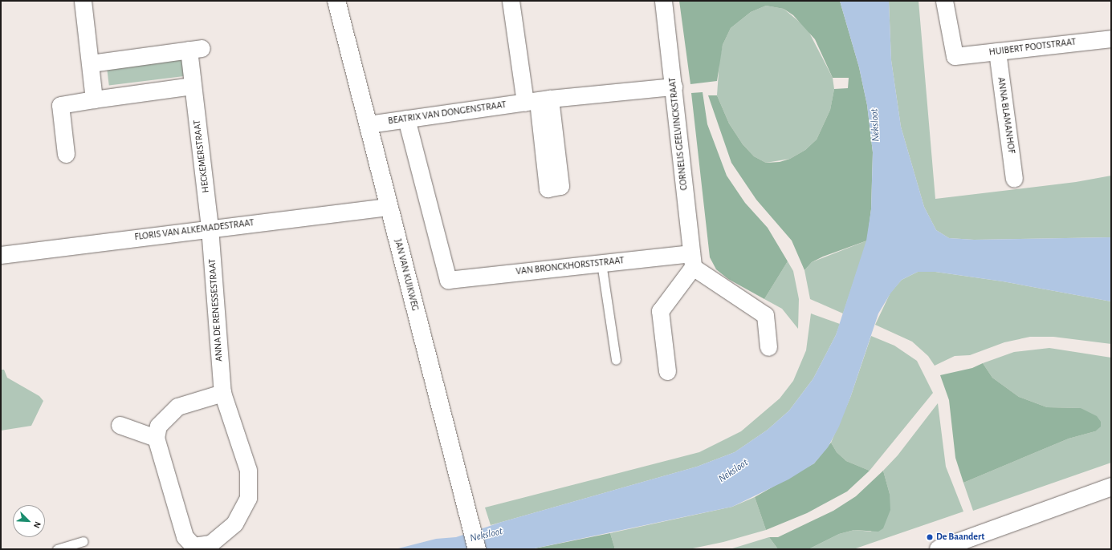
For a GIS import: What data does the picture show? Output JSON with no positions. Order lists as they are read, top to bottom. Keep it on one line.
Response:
{"streets":{"street":["HUIBERT POOTSTRAAT","BEATRIX VAN DONGENSTRAAT","ANNA BLAMANHOF","CORNELIS GEELVINCKSTRAAT","HECKEMERSTRAAT","FLORIS VAN ALKEMADESTRAAT","VAN BRONCKHORSTSTRAAT","JAN VAN KUIKWEG","ANNA DE RENESSESTRAAT"]},"crossings":[["HUIBERT POOTSTRAAT","ANNA BLAMANHOF"],["BEATRIX VAN DONGENSTRAAT","CORNELIS GEELVINCKSTRAAT"],["BEATRIX VAN DONGENSTRAAT","VAN BRONCKHORSTSTRAAT"],["BEATRIX VAN DONGENSTRAAT","JAN VAN KUIKWEG"],["CORNELIS GEELVINCKSTRAAT","VAN BRONCKHORSTSTRAAT"],["HECKEMERSTRAAT","FLORIS VAN ALKEMADESTRAAT"],["HECKEMERSTRAAT","ANNA DE RENESSESTRAAT"],["FLORIS VAN ALKEMADESTRAAT","JAN VAN KUIKWEG"],["FLORIS VAN ALKEMADESTRAAT","ANNA DE RENESSESTRAAT"]],"water":["Neksloot"],"places":["De Baandert"],"north":"bottom right"}
